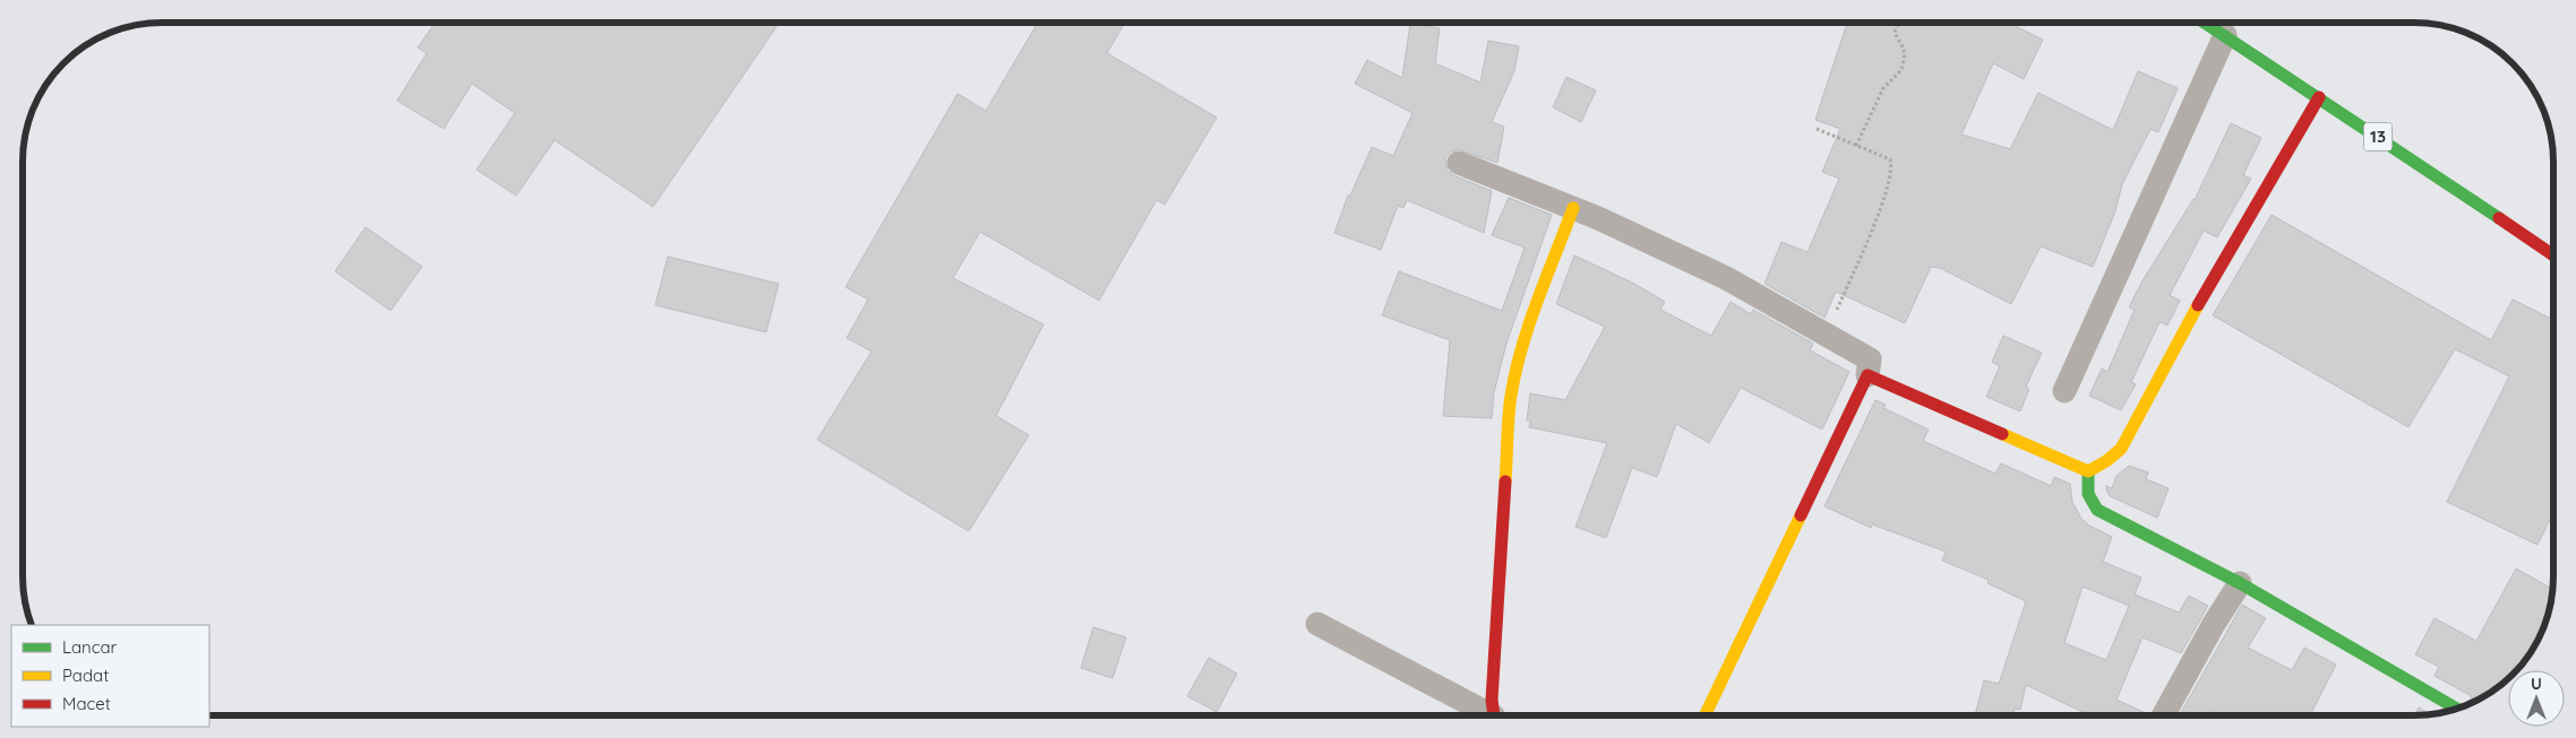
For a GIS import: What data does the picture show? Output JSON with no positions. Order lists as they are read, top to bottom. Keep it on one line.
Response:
{"streets":{"main road":["13"]},"legend":["Lancar","Padat","Macet"],"north":"top"}
